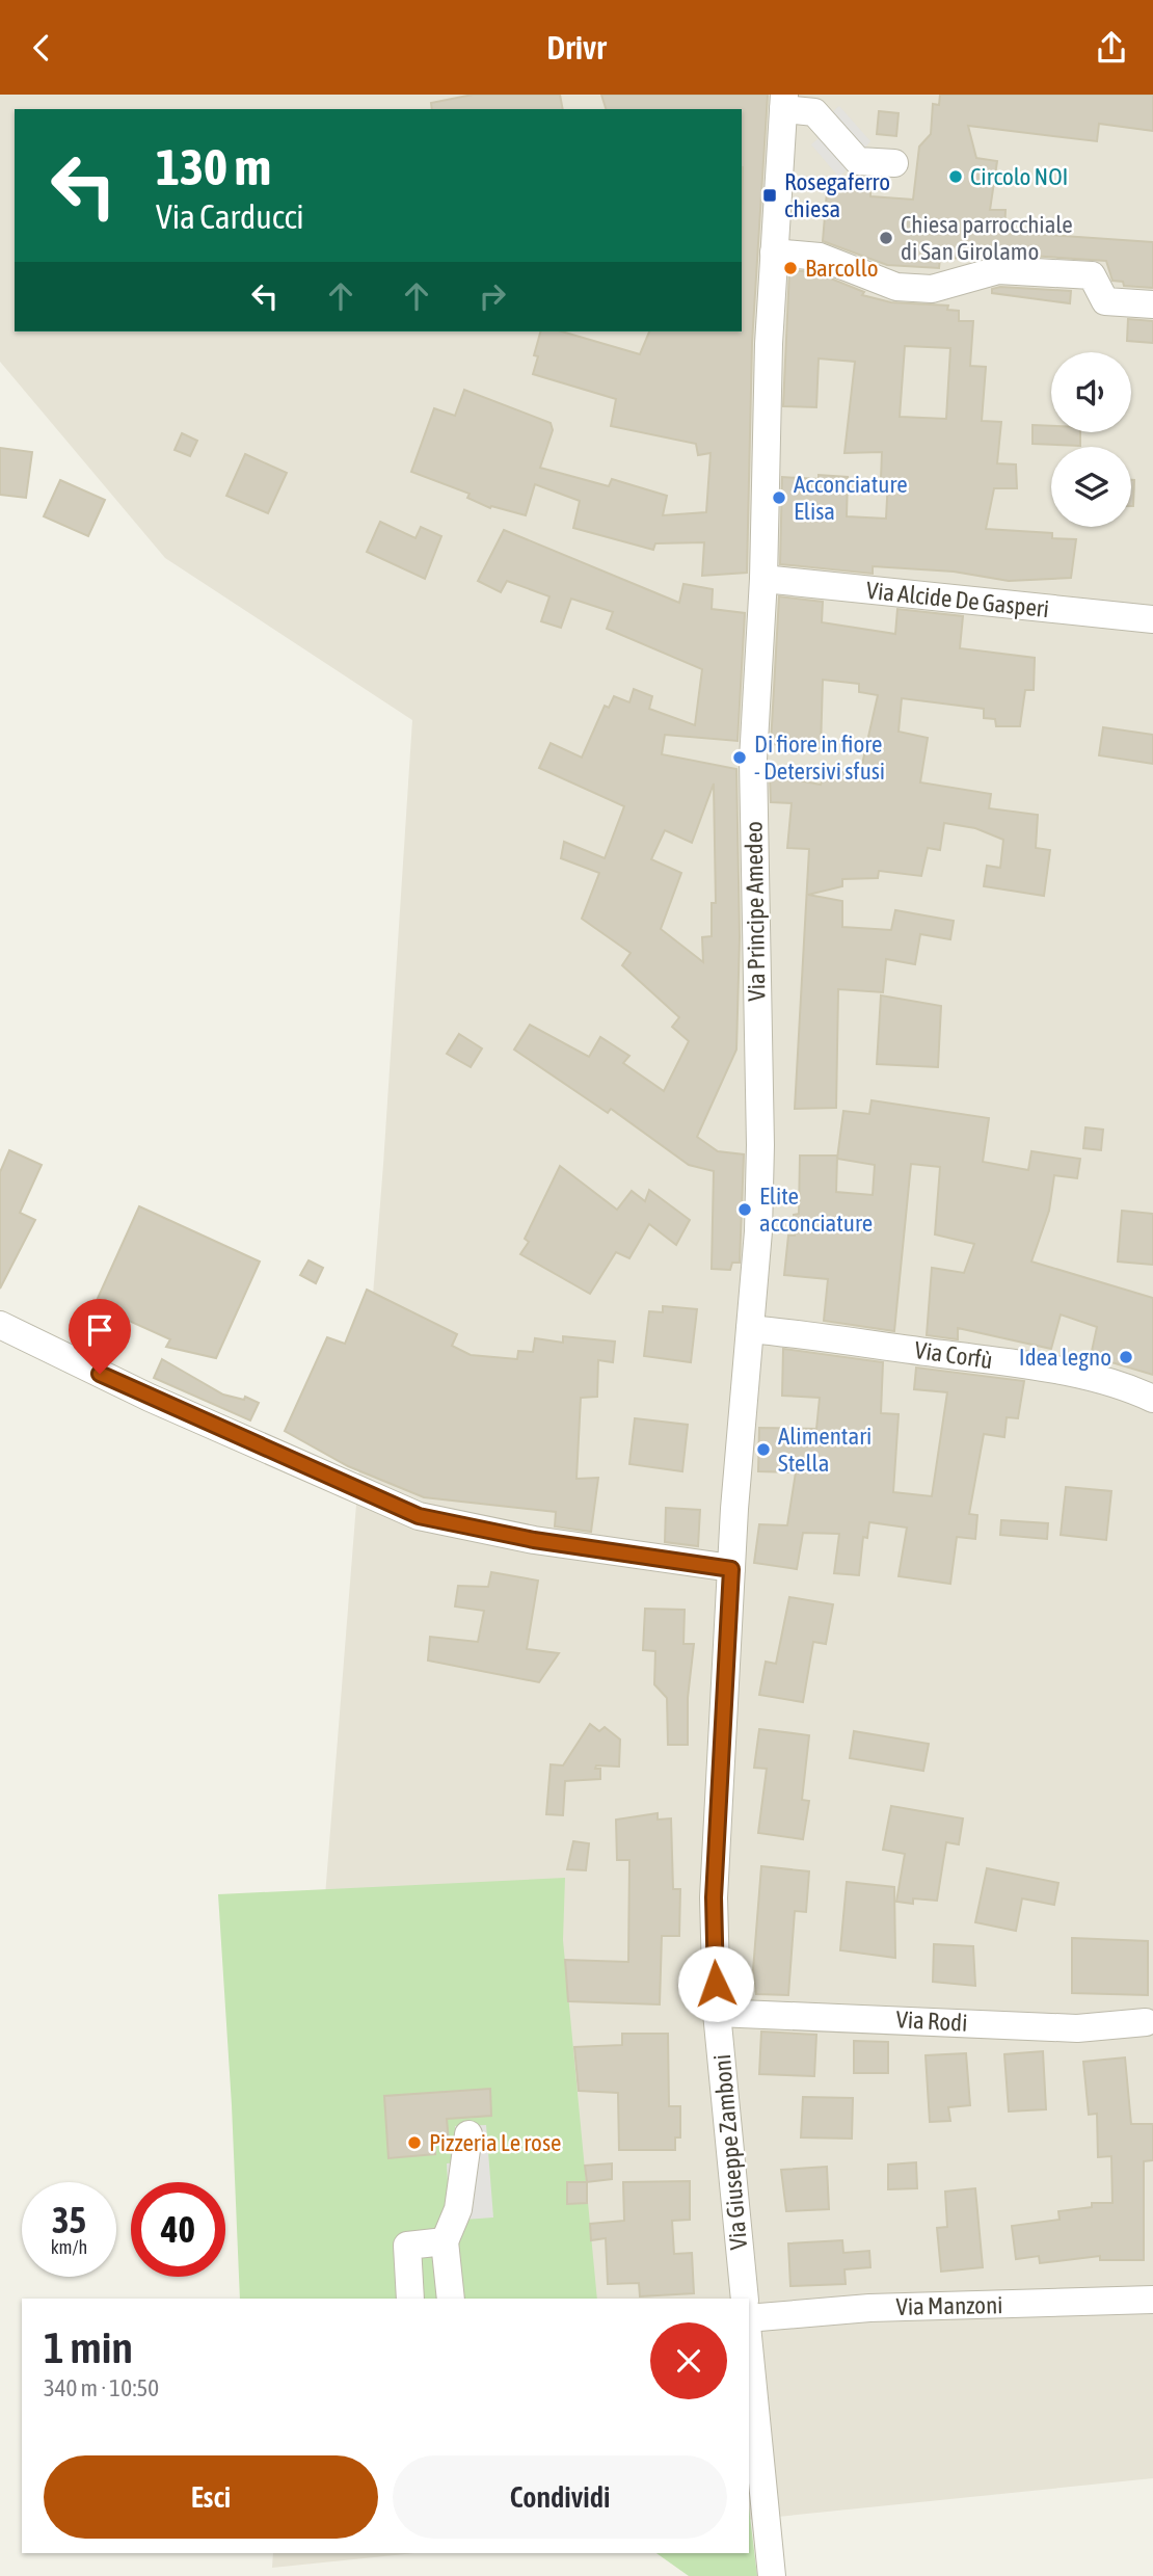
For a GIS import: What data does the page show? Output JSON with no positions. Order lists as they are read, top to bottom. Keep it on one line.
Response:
{"streets":{"street":["Via Alcide De Gasperi","Via Principe Amedeo","Via Corfù","Via Rodi","Via Giuseppe Zamboni","Via Manzoni"]},"crossings":[["Via Alcide De Gasperi","Via Principe Amedeo"],["Via Principe Amedeo","Via Corfù"],["Via Principe Amedeo","Via Giuseppe Zamboni"],["Via Rodi","Via Giuseppe Zamboni"]],"places":{"other":["Circolo NOI","Chiesa parrocchiale di San Girolamo","Barcollo","Acconciature Elisa","Di fiore in fiore - Detersivi sfusi","Elite acconciature","Idea legno","Alimentari Stella","Pizzeria Le rose"],"transit":["Rosegaferro chiesa"]},"page":{"header":"Drivr","turn":["130 m","Via Carducci"],"speed":"35 km/h","limit":"40","heading":["1 min","340 m · 10:50"],"buttons":["Esci","Condividi"]}}
